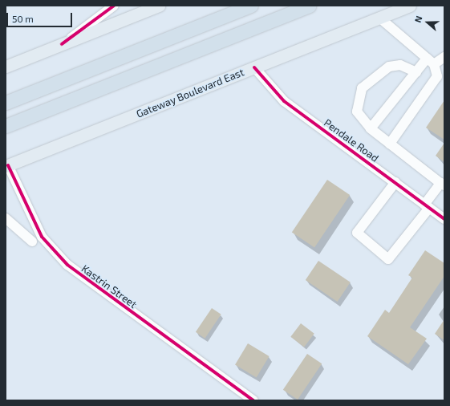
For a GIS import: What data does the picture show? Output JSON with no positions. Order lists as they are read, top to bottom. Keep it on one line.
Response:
{"streets":{"main road":["Gateway Boulevard East"],"street":["Pendale Road","Kastrin Street"]},"crossings":[["Gateway Boulevard East","Pendale Road"],["Gateway Boulevard East","Kastrin Street"]],"scale_bar":"50 m","north":"left"}
